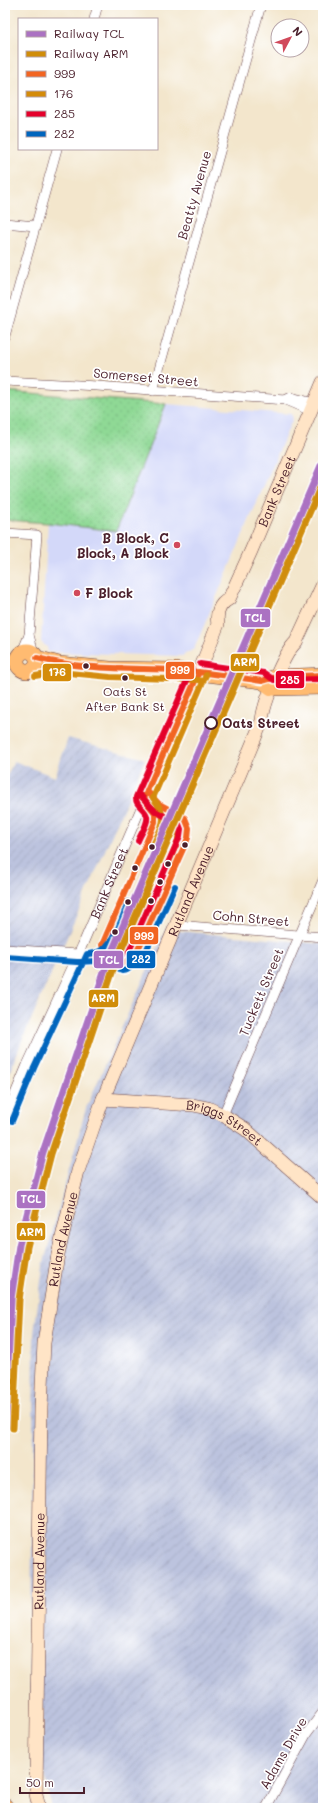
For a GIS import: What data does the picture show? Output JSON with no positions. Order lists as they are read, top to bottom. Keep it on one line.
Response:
{"streets":{"street":["Beatty Avenue","Somerset Street","Bank Street","Rutland Avenue","Cohn Street","Tuckett Street","Briggs Street","Adams Drive"]},"crossings":[["Beatty Avenue","Somerset Street"],["Somerset Street","Bank Street"],["Rutland Avenue","Cohn Street"],["Rutland Avenue","Briggs Street"],["Cohn Street","Tuckett Street"],["Tuckett Street","Briggs Street"]],"places":["B Block, C Block, A Block","F Block","Oats St After Bank St","Oats Street"],"lines":["rail line TCL","rail line ARM","transit line 999","transit line 285","transit line 176","transit line 282"],"legend":["Railway TCL","Railway ARM","999","176","285","282"],"scale_bar":"50 m","north":"top right"}
